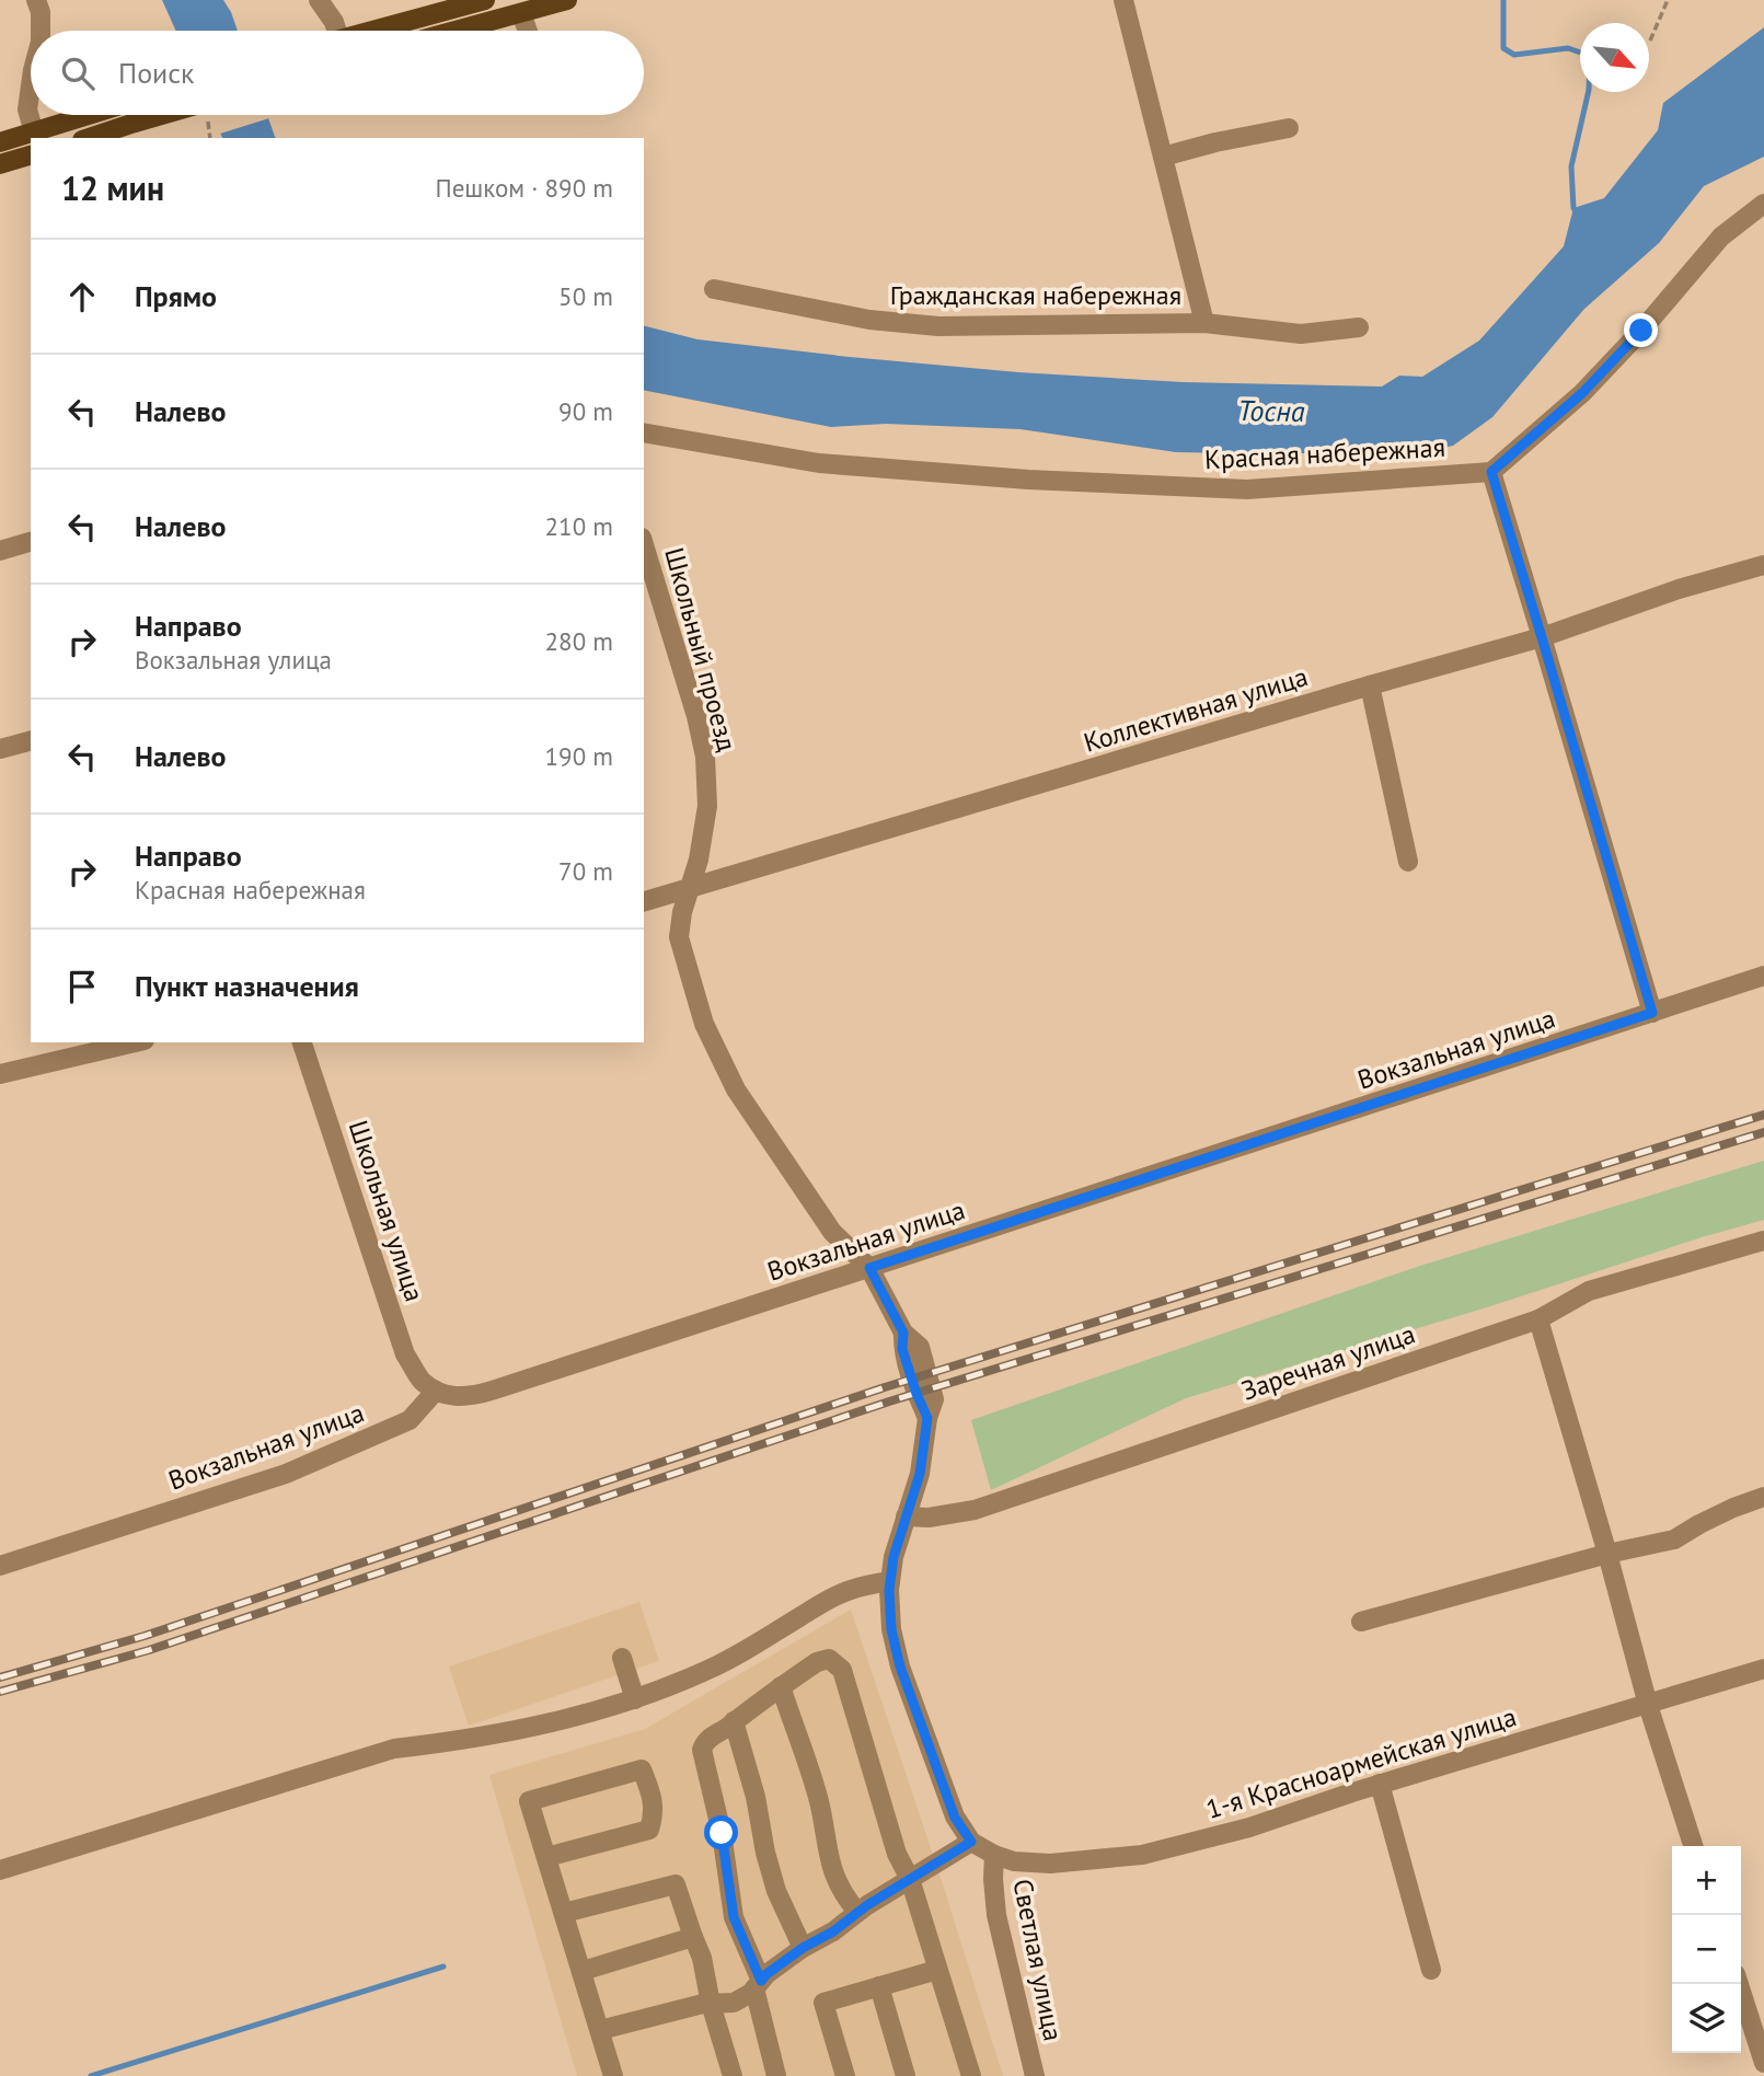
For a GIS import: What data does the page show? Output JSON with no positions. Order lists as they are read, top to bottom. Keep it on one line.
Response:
{"streets":{"street":["Гражданская набережная","Красная набережная","Школьный проезд","Коллективная улица","Вокзальная улица","Школьная улица","Заречная улица","1-я Красноармейская улица","Светлая улица"]},"crossings":[["Школьный проезд","Коллективная улица"],["Школьный проезд","Вокзальная улица"],["Школьный проезд","Заречная улица"],["Вокзальная улица","Школьная улица"],["1-я Красноармейская улица","Светлая улица"]],"water":["Тосна"],"north":"bottom right","page":{"search":"Поиск","heading":["12 мин","Пешком · 890 m"],"list":[["Прямо","50 m"],["Налево","90 m"],["Налево","210 m"],["Направо","Вокзальная улица","280 m"],["Налево","190 m"],["Направо","Красная набережная","70 m"],"Пункт назначения"],"map_buttons":["+","−"]}}
